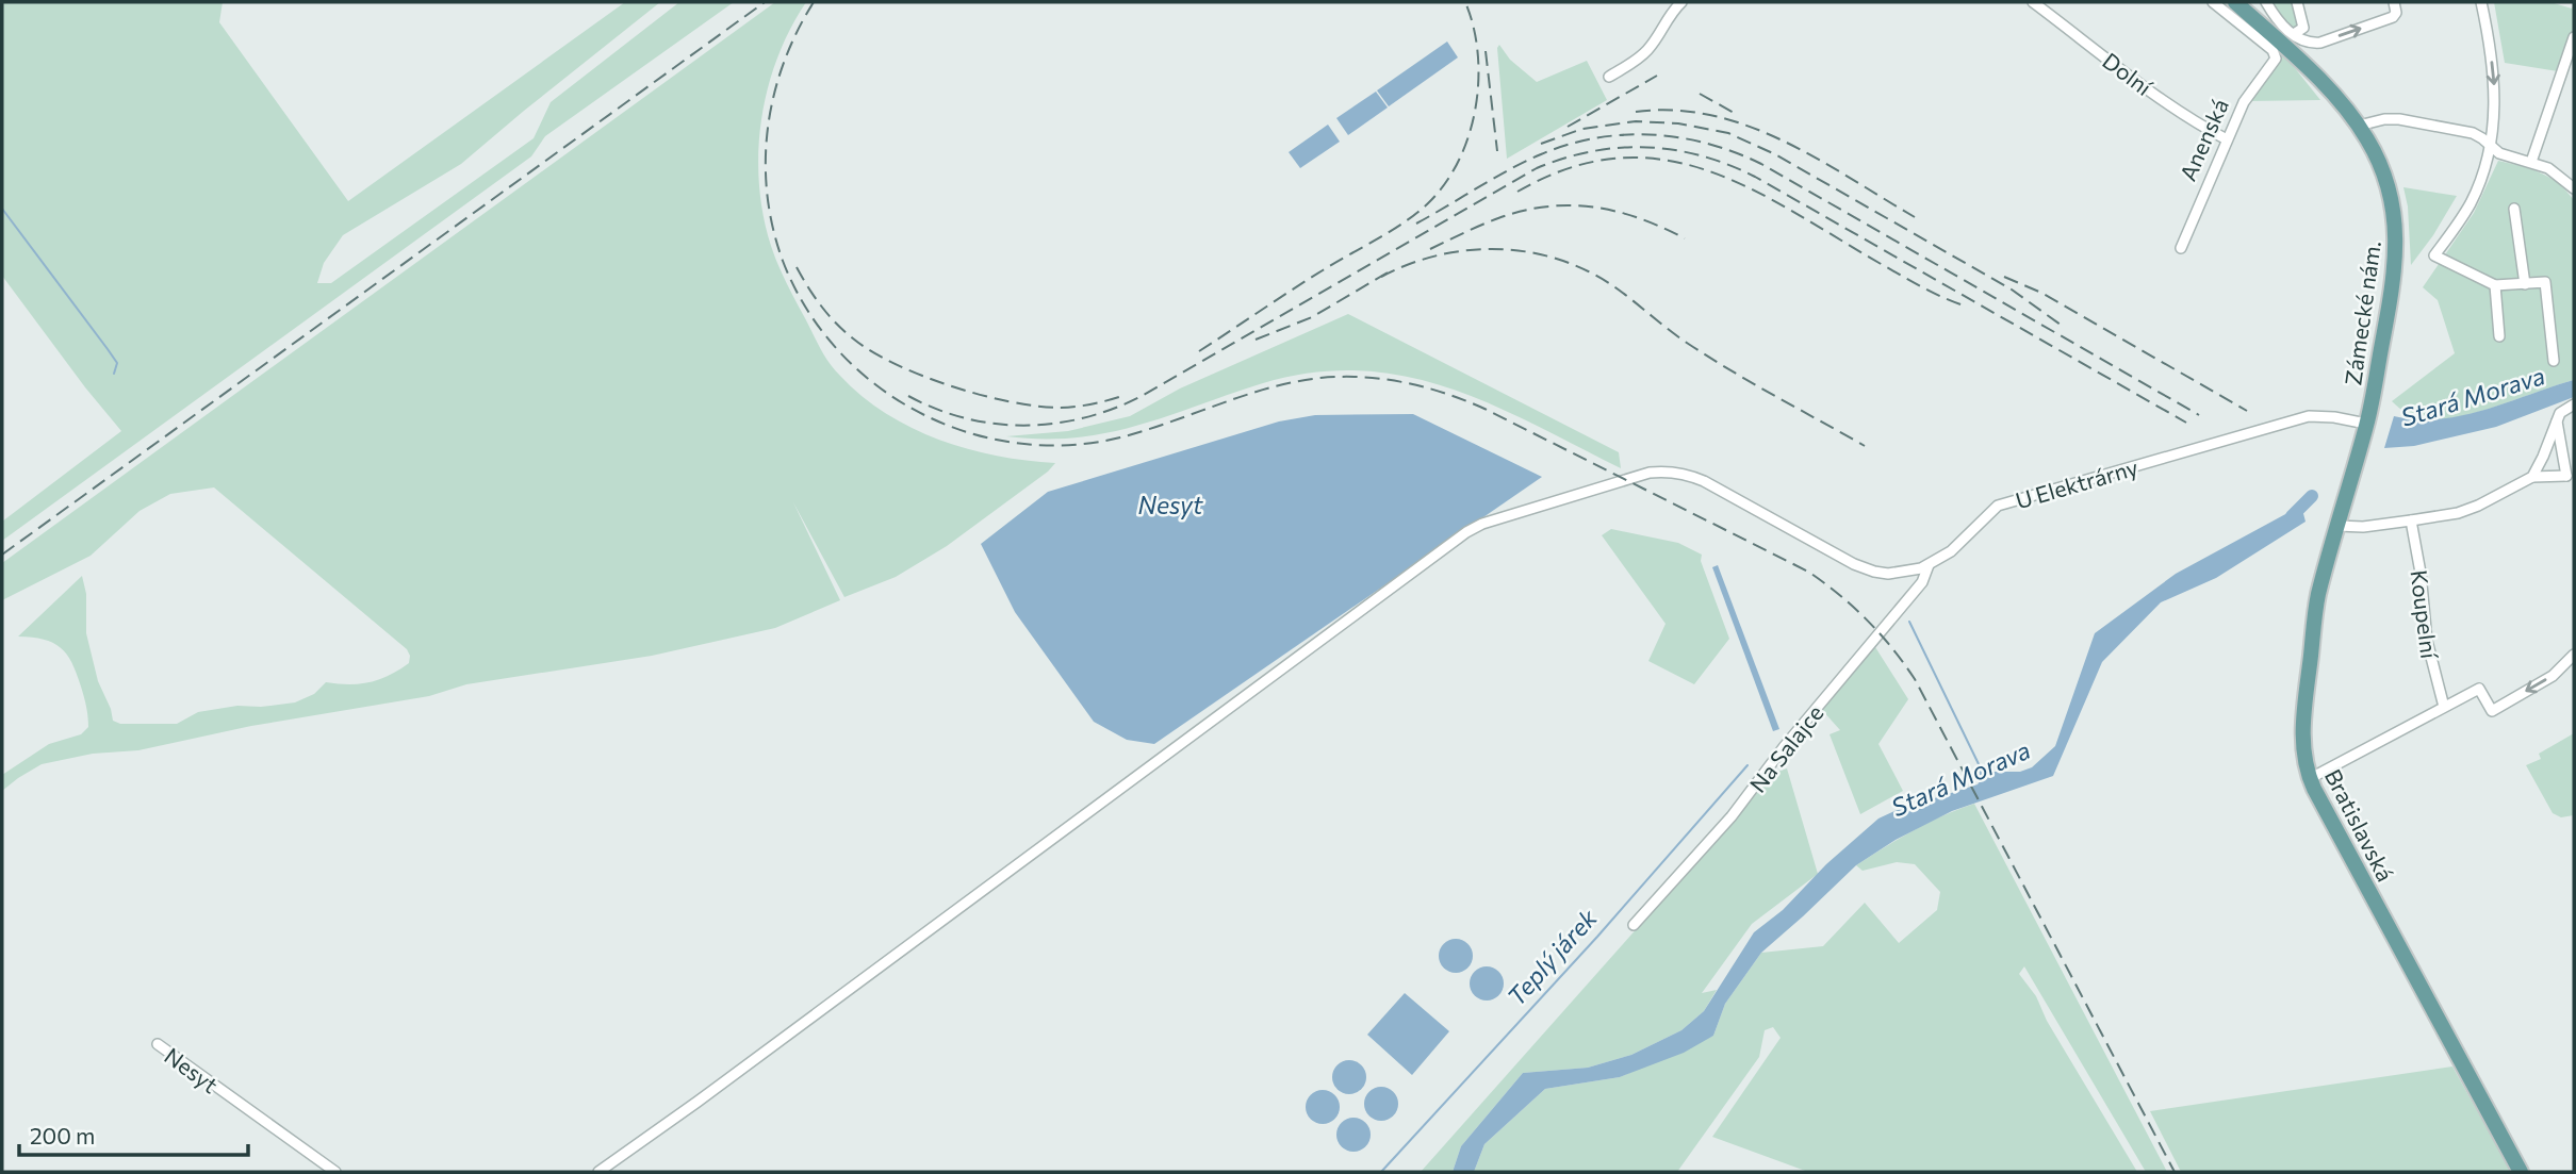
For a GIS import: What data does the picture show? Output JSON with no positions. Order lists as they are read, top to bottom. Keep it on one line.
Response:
{"streets":{"main road":["Zámecké nám.","Bratislavská"],"street":["Dolní","Anenská","U Elektrárny","Koupelní","Na Salajce","Nesyt"]},"crossings":[["Dolní","Anenská"],["Zámecké nám.","U Elektrárny"],["Zámecké nám.","Bratislavská"],["U Elektrárny","Na Salajce"],["U Elektrárny","Bratislavská"]],"water":["Stará Morava","Nesyt","Teplý járek"],"scale_bar":"200 m"}
